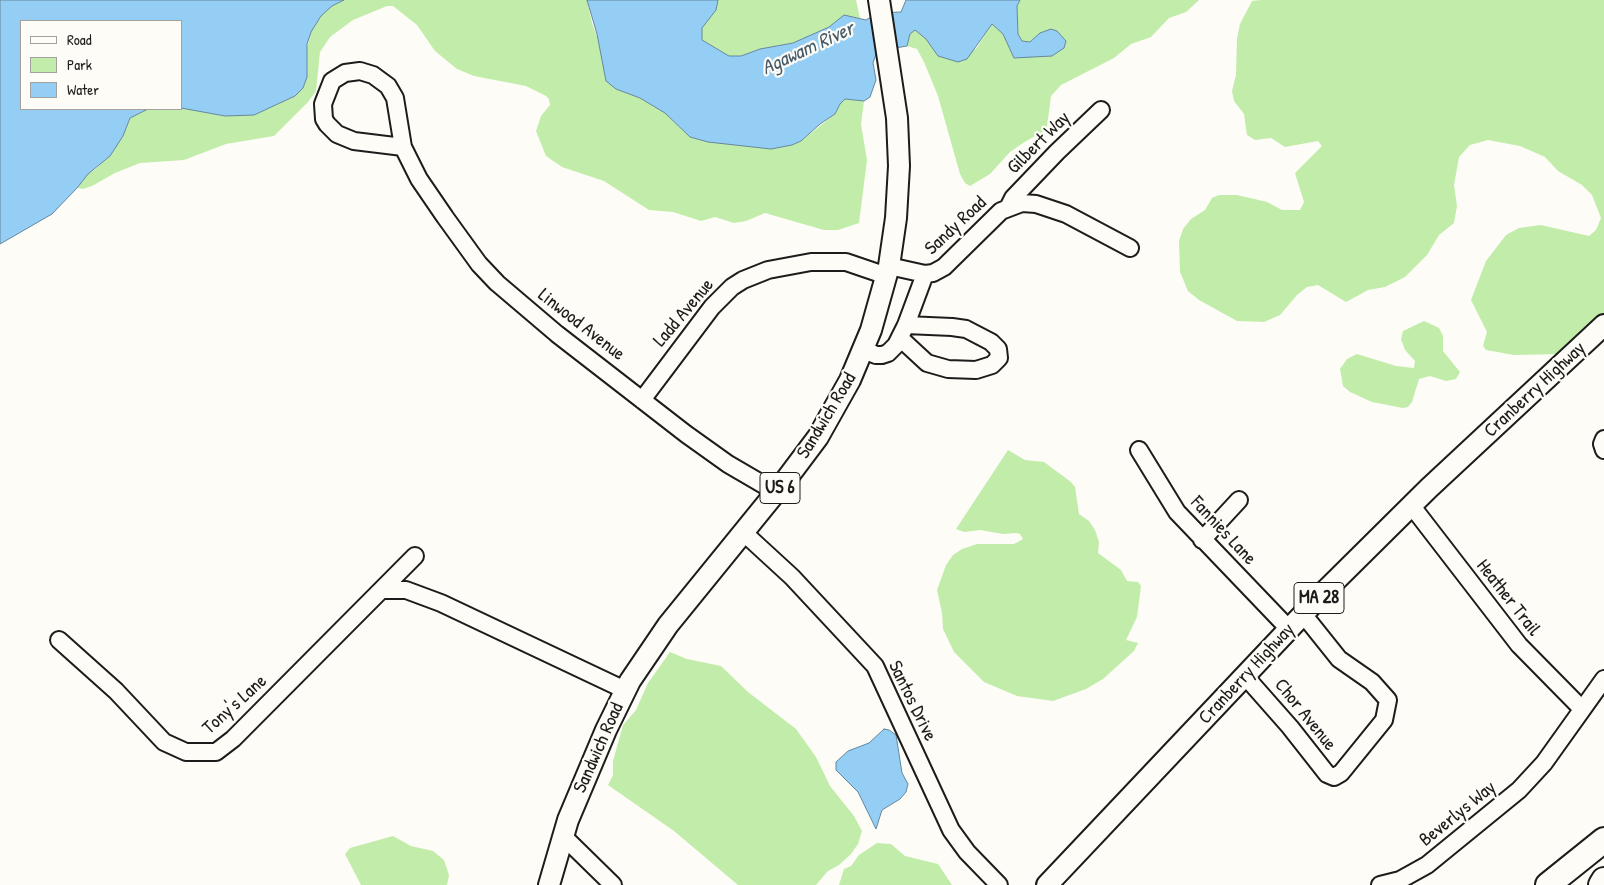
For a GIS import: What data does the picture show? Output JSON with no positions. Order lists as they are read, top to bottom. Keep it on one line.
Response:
{"streets":{"main road":["Cranberry Highway","Sandwich Road","US 6","MA 28"],"street":["Gilbert Way","Sandy Road","Ladd Avenue","Linwood Avenue","Fannies Lane","Heather Trail","Santos Drive","Tony's Lane","Chor Avenue","Beverlys Way"]},"crossings":[["Gilbert Way","Sandy Road"],["Sandy Road","Ladd Avenue"],["Sandy Road","Sandwich Road"],["Ladd Avenue","Linwood Avenue"],["Ladd Avenue","Sandwich Road"],["Linwood Avenue","Sandwich Road"],["Cranberry Highway","Fannies Lane"],["Cranberry Highway","Heather Trail"],["Cranberry Highway","Chor Avenue"],["Sandwich Road","Santos Drive"],["Heather Trail","Beverlys Way"]],"water":["Agawam River"],"legend":["Road","Park","Water"]}
